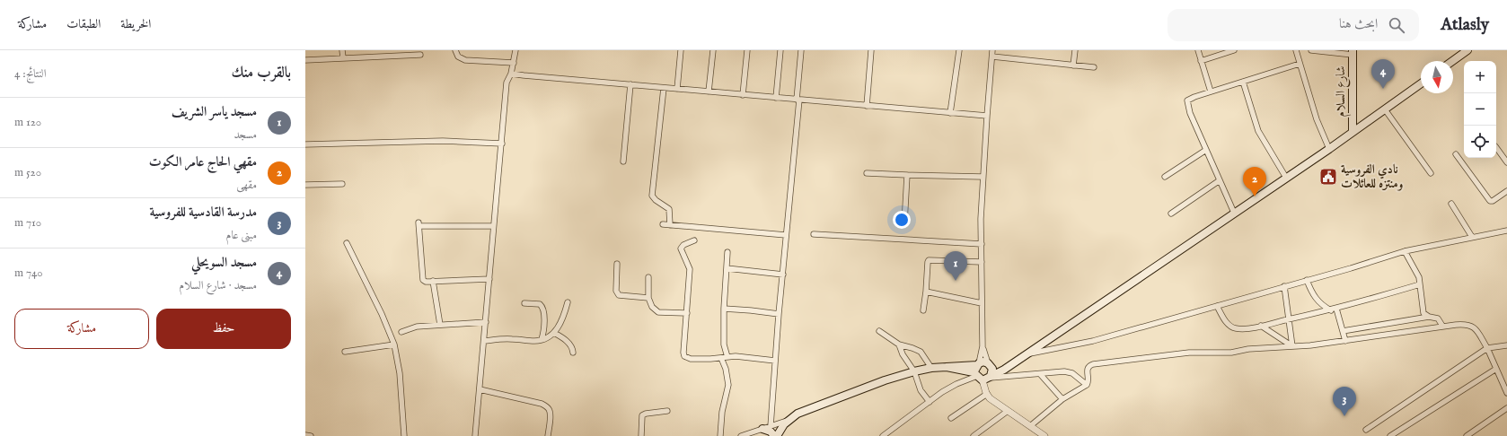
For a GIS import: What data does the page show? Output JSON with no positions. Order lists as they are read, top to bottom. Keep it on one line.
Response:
{"streets":{"main road":["شارع السلام"]},"places":{"public building":["نادي الفروسية ومنتزه للعائلات"]},"north":"bottom","page":{"header":"Atlasly","search":"ابحث هنا","nav":["الخريطة","الطبقات","مشاركة"],"heading":["بالقرب منك","النتائج: 4"],"pins":["4","2","1","3"],"map_buttons":["+","−"],"list":[{"mark":"1","name":"مسجد ياسر الشريف","note":"مسجد","value":"120 m"},{"mark":"2","name":"مقهي الحاج عامر الكوت","note":"مقهى","value":"520 m"},{"mark":"3","name":"مدرسة القادسية للفروسية","note":"مبنى عام","value":"710 m"},{"mark":"4","name":"مسجد السويحلي","note":"مسجد · شارع السلام","value":"740 m"}],"buttons":["حفظ","مشاركة"]}}
